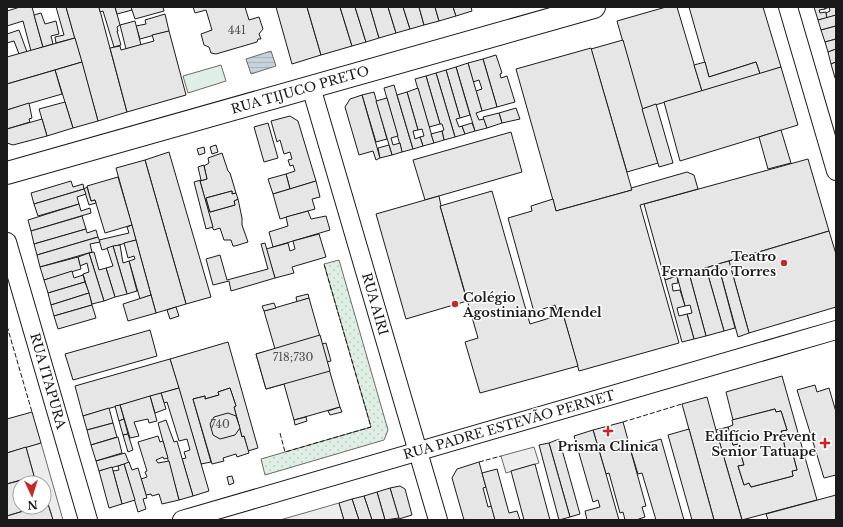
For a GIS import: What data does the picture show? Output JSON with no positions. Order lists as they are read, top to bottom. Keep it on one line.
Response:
{"streets":{"street":["RUA TIJUCO PRETO","RUA AIRI","RUA ITAPURA","RUA PADRE ESTEVÃO PERNET"]},"crossings":[["RUA TIJUCO PRETO","RUA AIRI"],["RUA AIRI","RUA PADRE ESTEVÃO PERNET"]],"places":{"other":["Teatro Fernando Torres","Colégio Agostiniano Mendel"],"health":["Prisma Clinica","Edifício Prevent Senior Tatuape"]},"house_numbers":["441","718;730","740"],"north":"bottom"}
